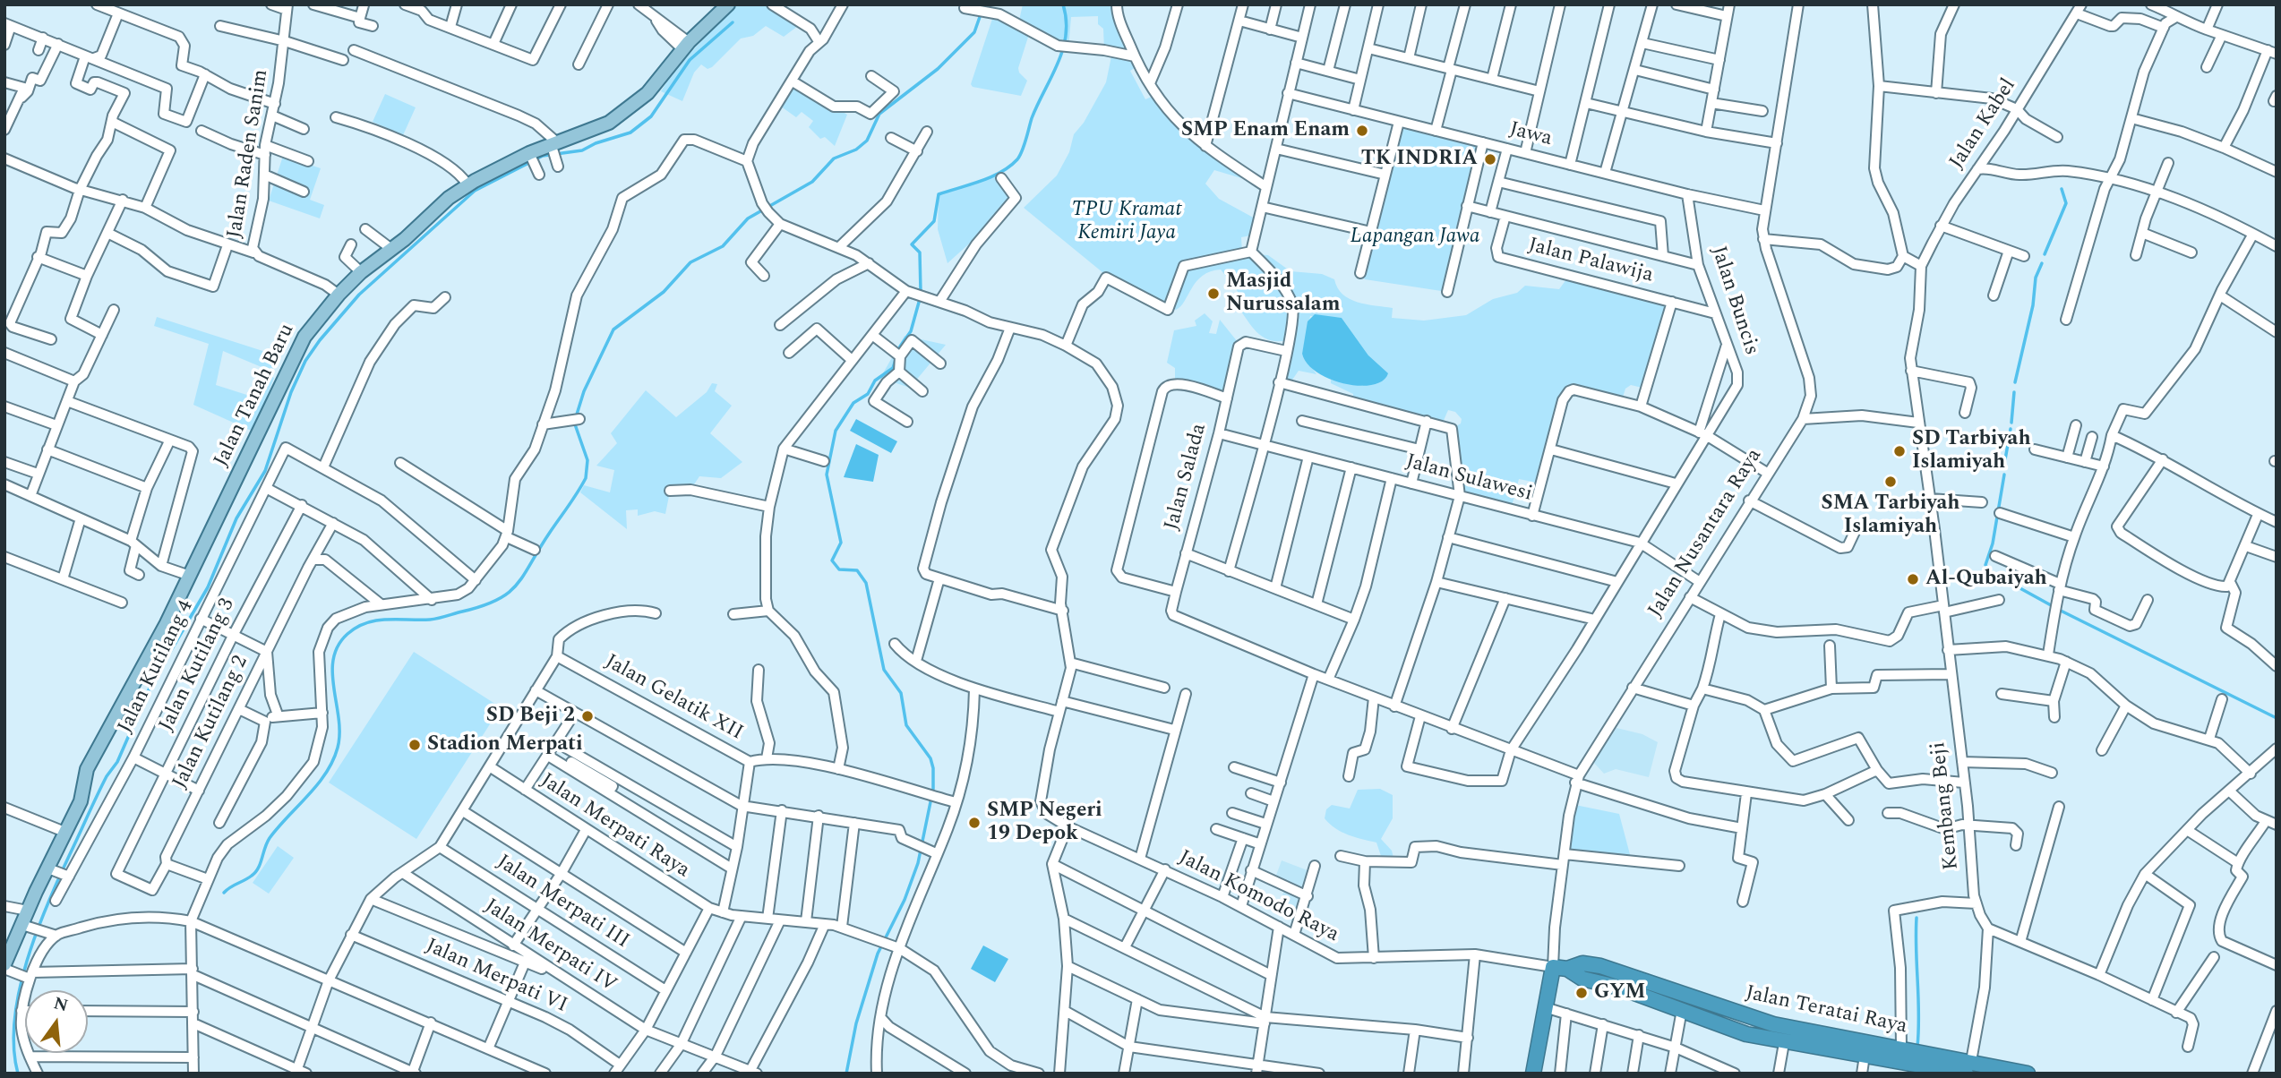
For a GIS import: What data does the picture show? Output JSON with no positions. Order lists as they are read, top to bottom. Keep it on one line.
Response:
{"streets":{"highway":["Jalan Nusantara Raya","Jalan Teratai Raya"],"main road":["Jalan Tanah Baru"],"street":["Jalan Kabel","Jawa","Jalan Raden Sanim","Jalan Palawija","Jalan Buncis","Jalan Salada","Jalan Sulawesi","Jalan Kutilang 3","Jalan Kutilang 4","Jalan Gelatik XII","Jalan Kutilang 2","Kembang Beji","Jalan Merpati Raya","Jalan Komodo Raya","Jalan Merpati III","Jalan Merpati IV","Jalan Merpati VI"]},"crossings":[["Jalan Kabel","Kembang Beji"],["Jawa","Jalan Buncis"],["Jawa","Jalan Nusantara Raya"],["Jalan Raden Sanim","Jalan Tanah Baru"],["Jalan Palawija","Jalan Buncis"],["Jalan Buncis","Jalan Sulawesi"],["Jalan Salada","Jalan Sulawesi"],["Jalan Sulawesi","Jalan Nusantara Raya"],["Jalan Nusantara Raya","Jalan Komodo Raya"],["Jalan Nusantara Raya","Jalan Teratai Raya"],["Jalan Kutilang 3","Jalan Kutilang 2"],["Jalan Komodo Raya","Jalan Teratai Raya"]],"parks":["TPU Kramat Kemiri Jaya","Lapangan Jawa"],"places":["SMP Enam Enam","TK INDRIA","Masjid Nurussalam","SD Tarbiyah Islamiyah","SMA Tarbiyah Islamiyah","Al-Qubaiyah","SD Beji 2","Stadion Merpati","SMP Negeri 19 Depok","GYM"],"north":"top"}
